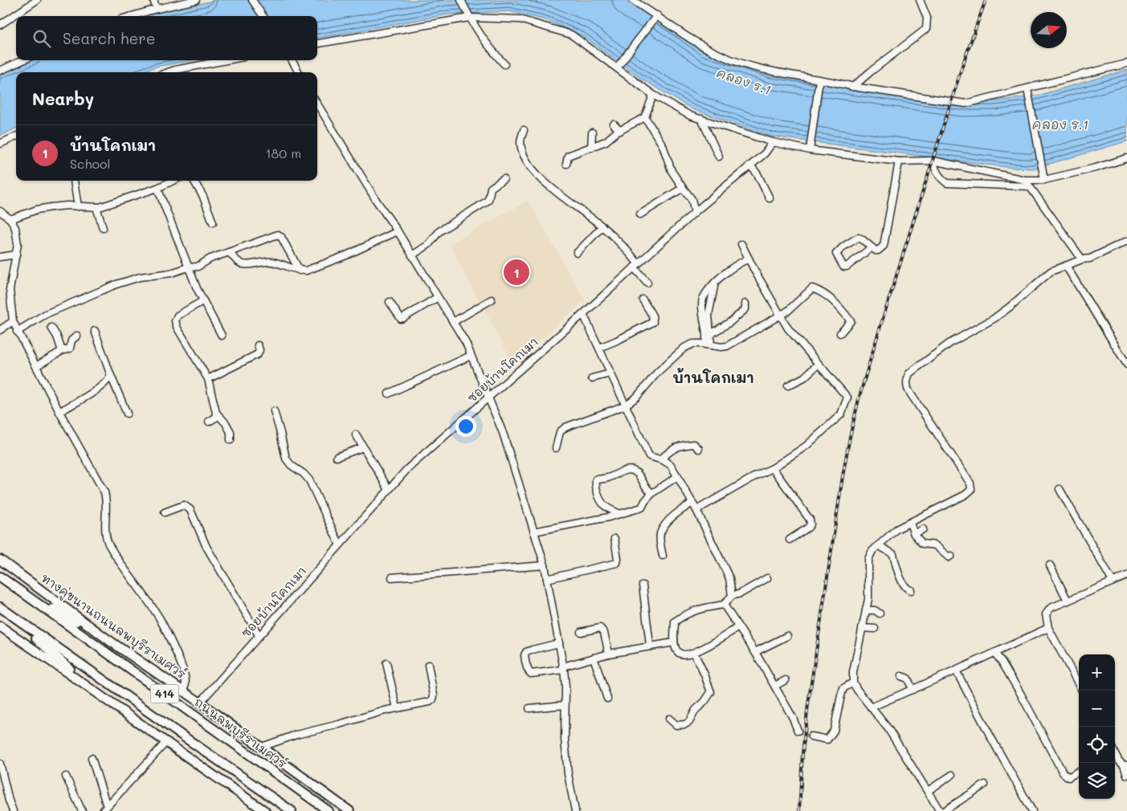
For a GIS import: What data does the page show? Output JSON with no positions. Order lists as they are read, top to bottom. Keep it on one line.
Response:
{"streets":{"main road":["ทางคู่ขนานถนนลพบุรีราเมศวร์","414","ถนนลพบุรีราเมศวร์"],"street":["ซอยบ้านโคกเมา"]},"crossings":[["ซอยบ้านโคกเมา","ทางคู่ขนานถนนลพบุรีราเมศวร์"]],"districts":["บ้านโคกเมา"],"water":["คลอง ร.1"],"north":"right","page":{"search":"Search here","heading":"Nearby","list":[{"mark":"1","name":"บ้านโคกเมา","note":"School","value":"180 m"}],"pins":"1","map_buttons":["+","−"]}}
